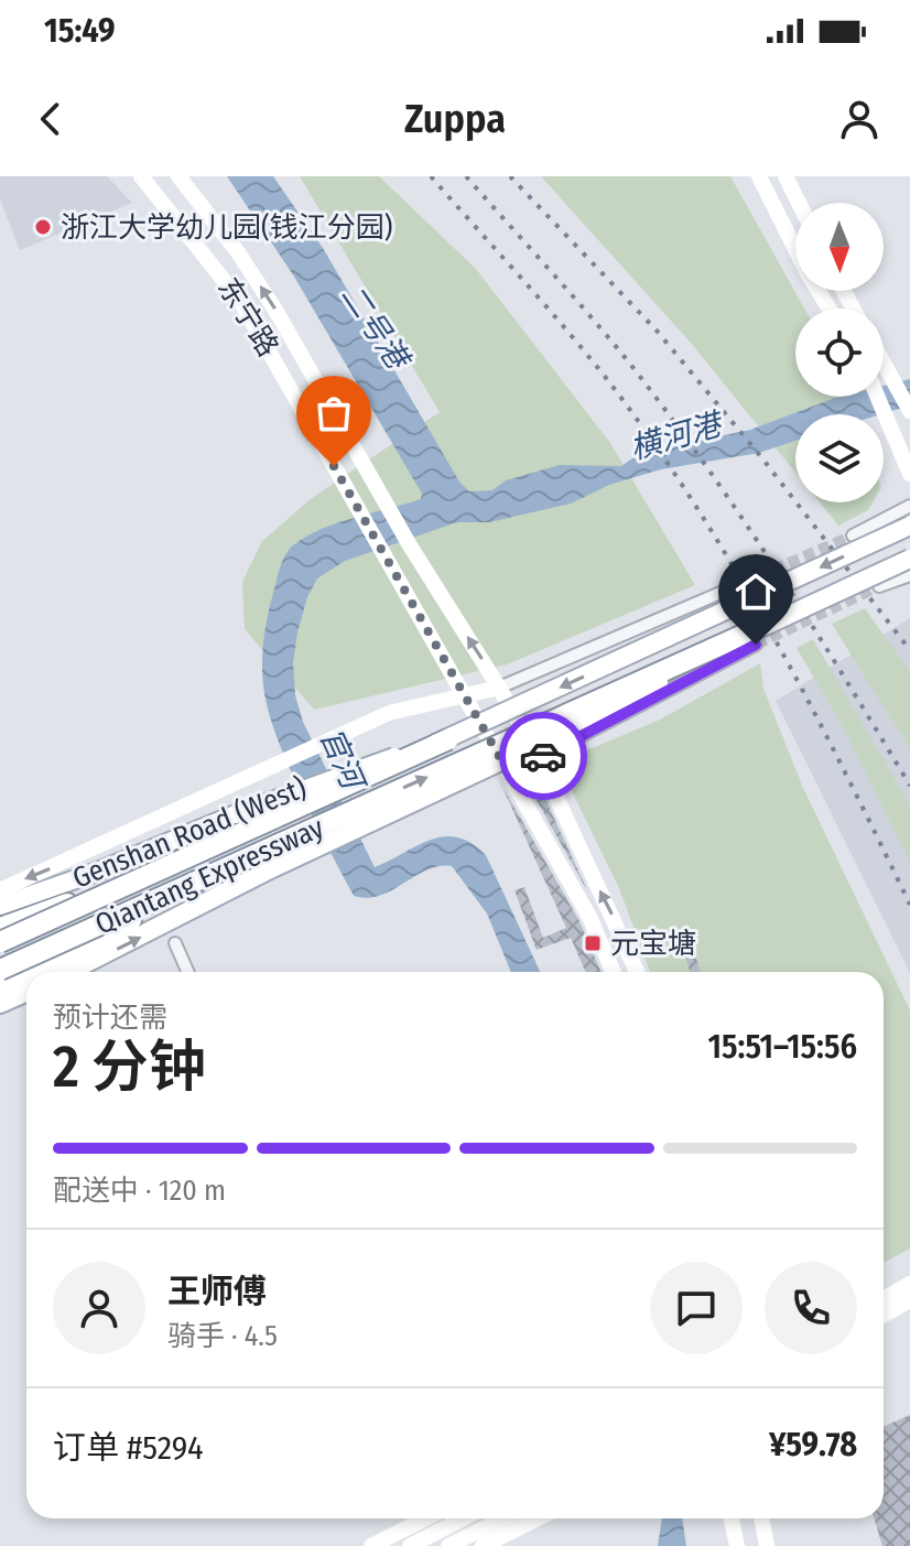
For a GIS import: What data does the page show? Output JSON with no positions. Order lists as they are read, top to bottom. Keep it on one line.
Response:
{"streets":{"highway":["Qiantang Expressway"],"main road":["东宁路","Genshan Road (West)"]},"crossings":[["东宁路","Genshan Road (West)"],["Genshan Road (West)","Qiantang Expressway"]],"water":["二号港","横河港","官河"],"places":{"other":["浙江大学幼儿园(钱江分园)"],"transit":["元宝塘"]},"north":"bottom","page":{"status":"15:49","header":"Zuppa","heading":["2 分钟","预计还需","15:51–15:56"],"panel":["王师傅","骑手 · 4.5","订单 #5294","¥59.78"],"bar":"配送中 · 120 m"}}
